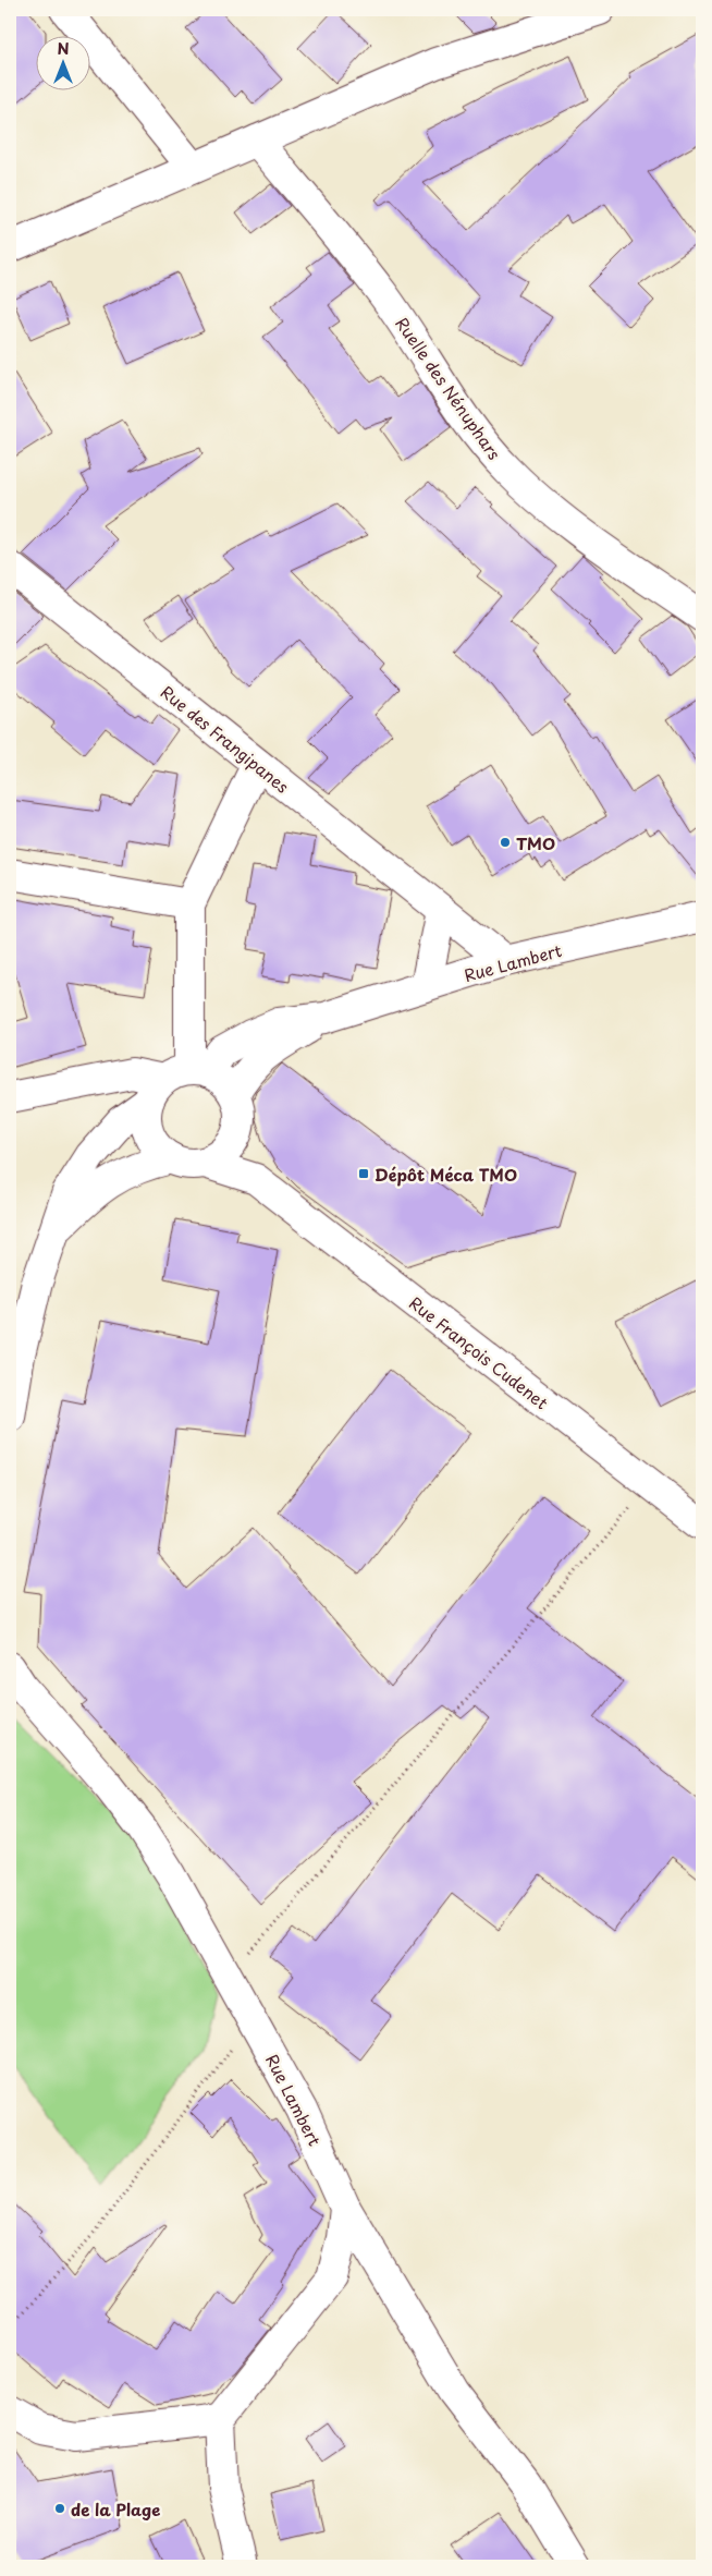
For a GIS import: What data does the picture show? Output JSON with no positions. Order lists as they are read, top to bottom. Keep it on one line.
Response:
{"streets":{"street":["Ruelle des Nénuphars","Rue des Frangipanes","Rue Lambert","Rue François Cudenet"]},"crossings":[["Rue des Frangipanes","Rue Lambert"],["Rue Lambert","Rue François Cudenet"]],"places":{"other":["TMO","de la Plage"],"transit":["Dépôt Méca TMO"]},"north":"top"}
